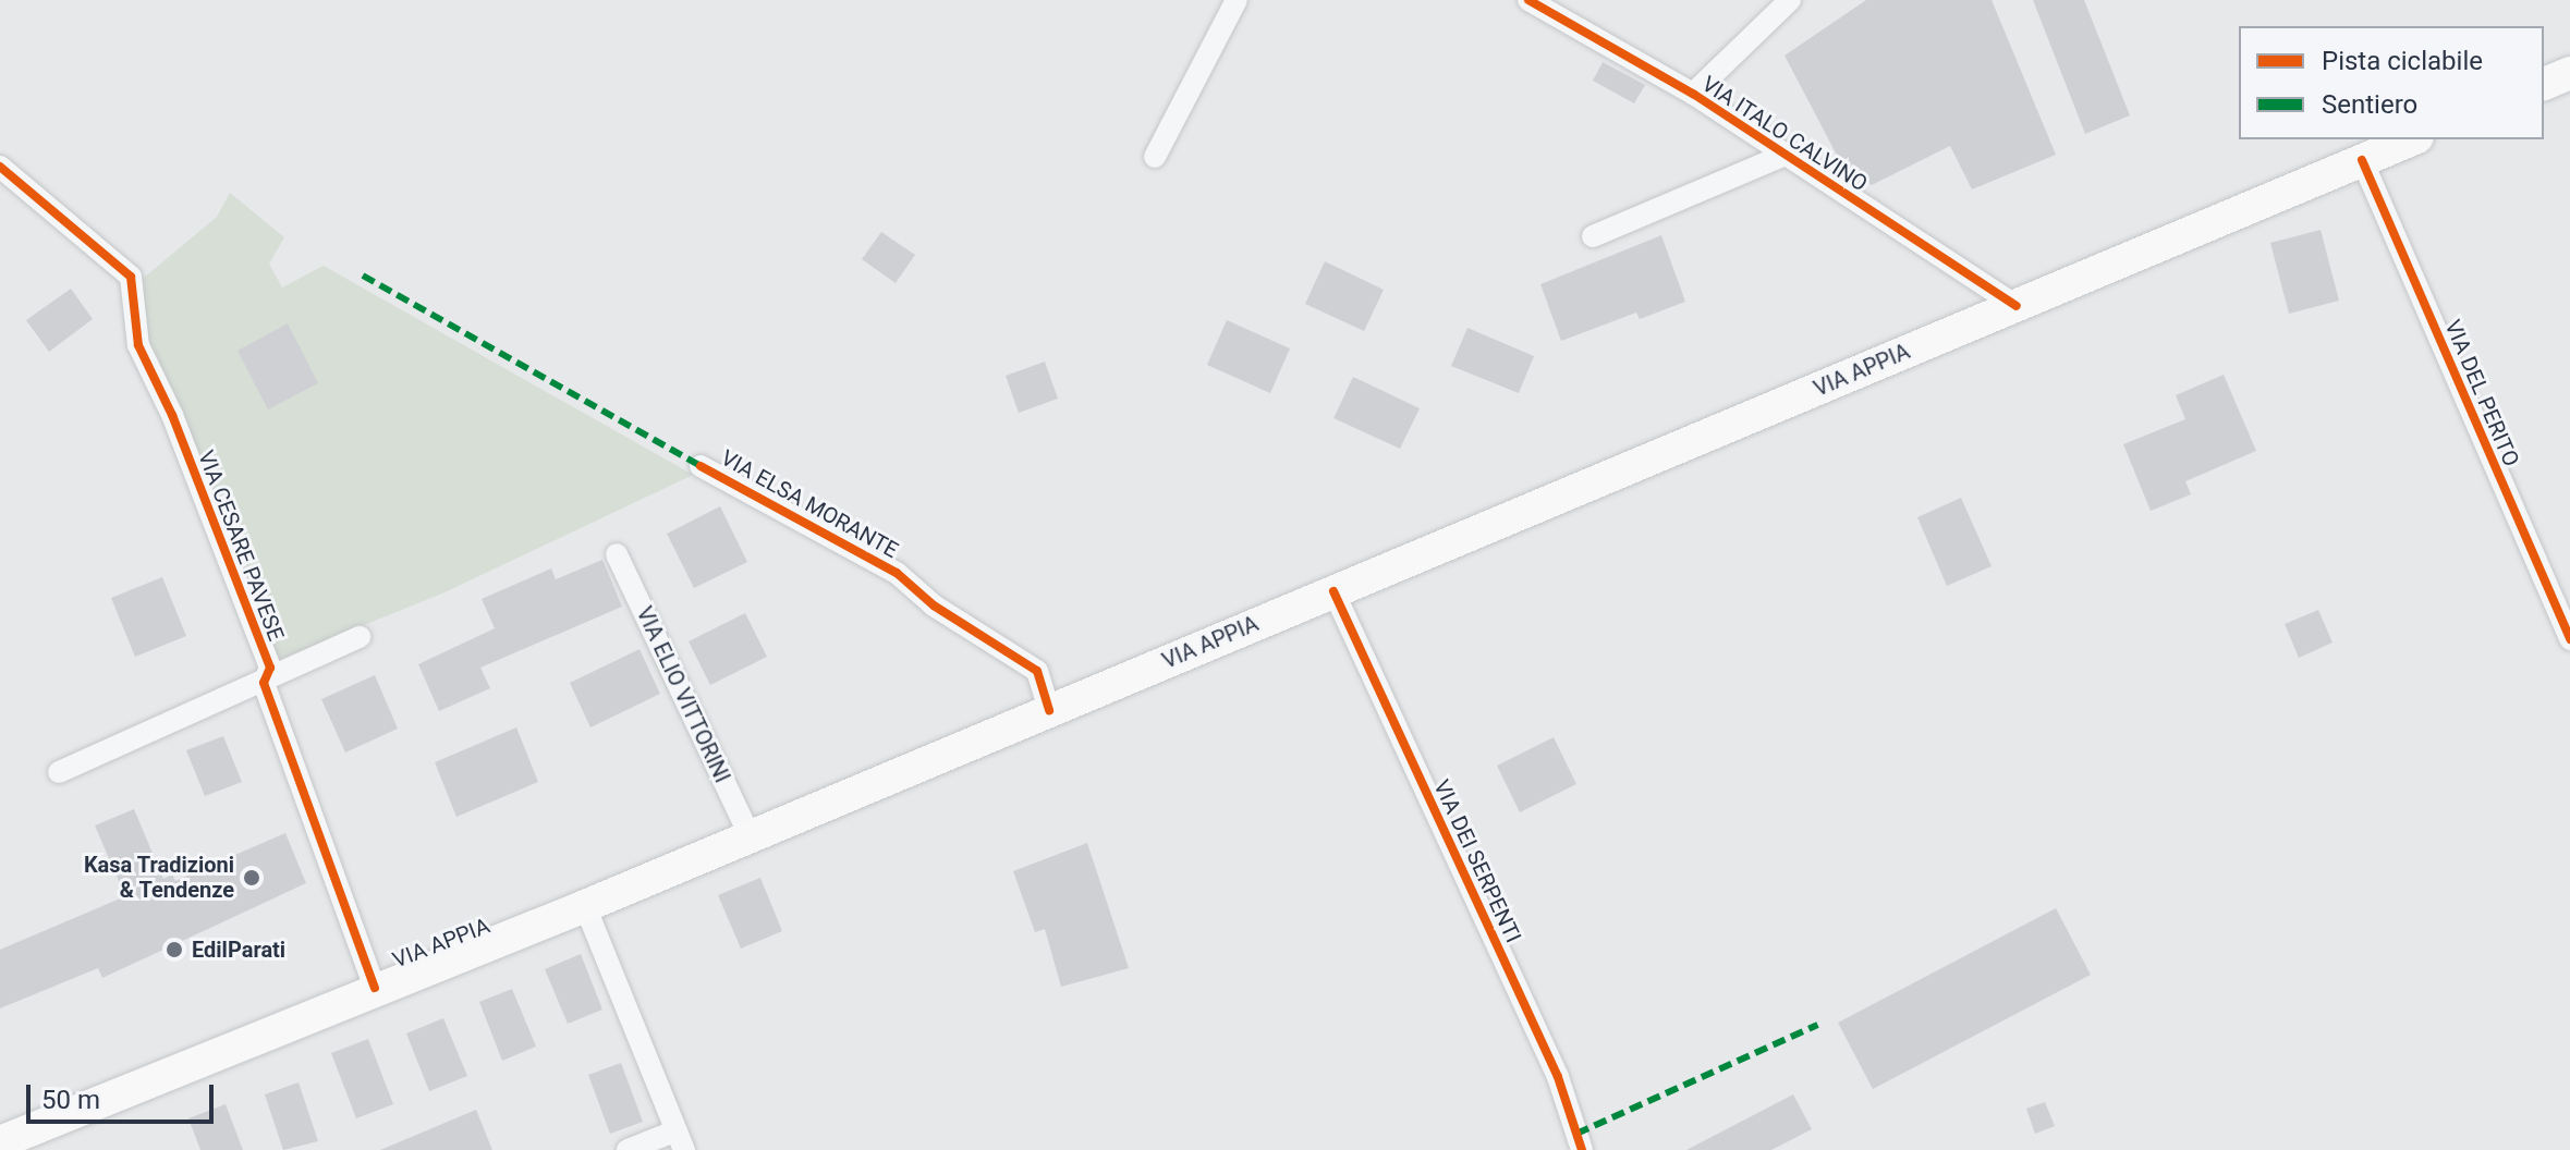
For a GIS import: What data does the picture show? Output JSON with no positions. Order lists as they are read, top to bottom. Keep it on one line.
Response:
{"streets":{"main road":["VIA APPIA"],"street":["VIA ITALO CALVINO","VIA DEL PERITO","VIA ELSA MORANTE","VIA CESARE PAVESE","VIA ELIO VITTORINI","VIA DEI SERPENTI"]},"crossings":[["VIA ITALO CALVINO","VIA APPIA"],["VIA APPIA","VIA DEL PERITO"],["VIA APPIA","VIA ELSA MORANTE"],["VIA APPIA","VIA CESARE PAVESE"],["VIA APPIA","VIA ELIO VITTORINI"],["VIA APPIA","VIA DEI SERPENTI"]],"places":["Kasa Tradizioni & Tendenze","EdilParati"],"legend":["Pista ciclabile","Sentiero"],"scale_bar":"50 m"}
